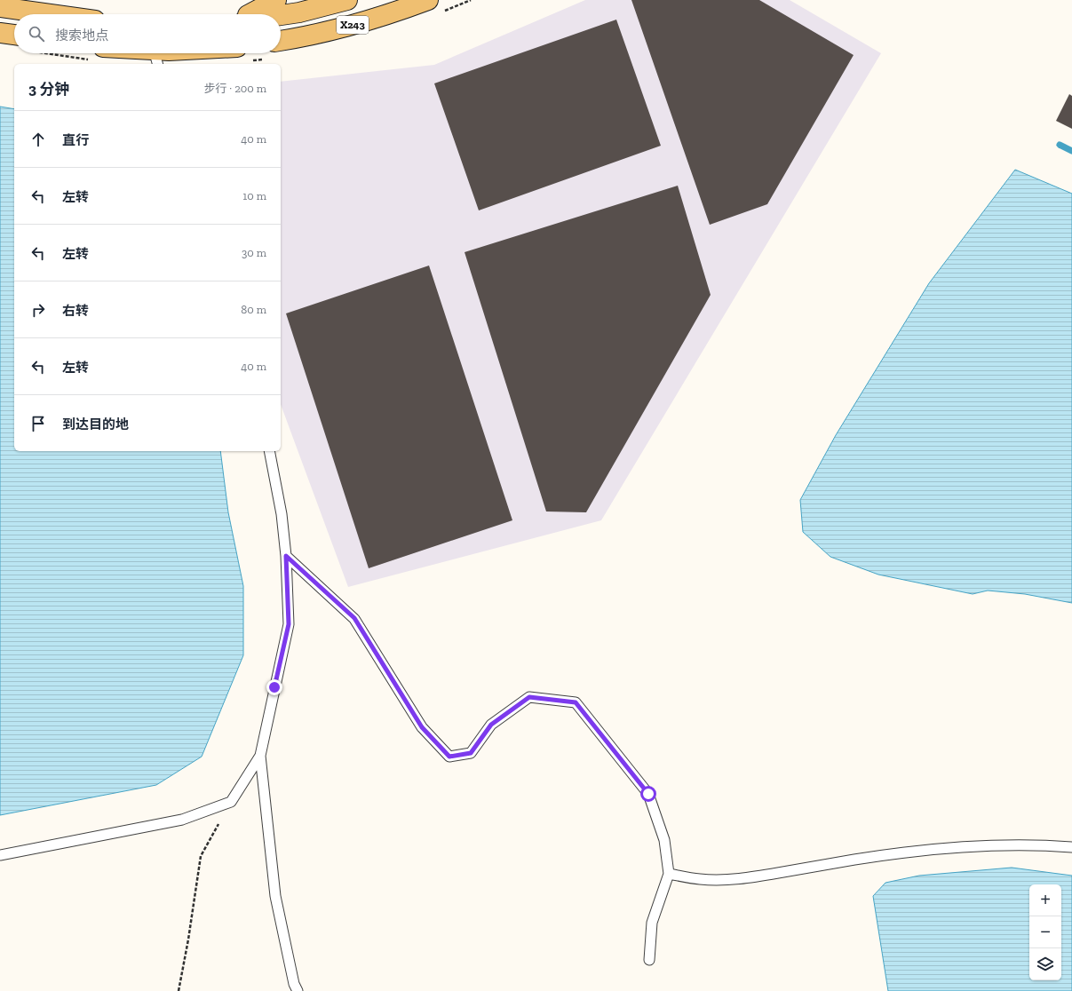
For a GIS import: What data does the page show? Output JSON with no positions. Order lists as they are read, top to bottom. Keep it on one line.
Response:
{"streets":{"main road":["X243"]},"page":{"search":"搜索地点","heading":["3 分钟","步行 · 200 m"],"list":[["直行","40 m"],["左转","10 m"],["左转","30 m"],["右转","80 m"],["左转","40 m"],"到达目的地"],"map_buttons":["+","−"]}}
